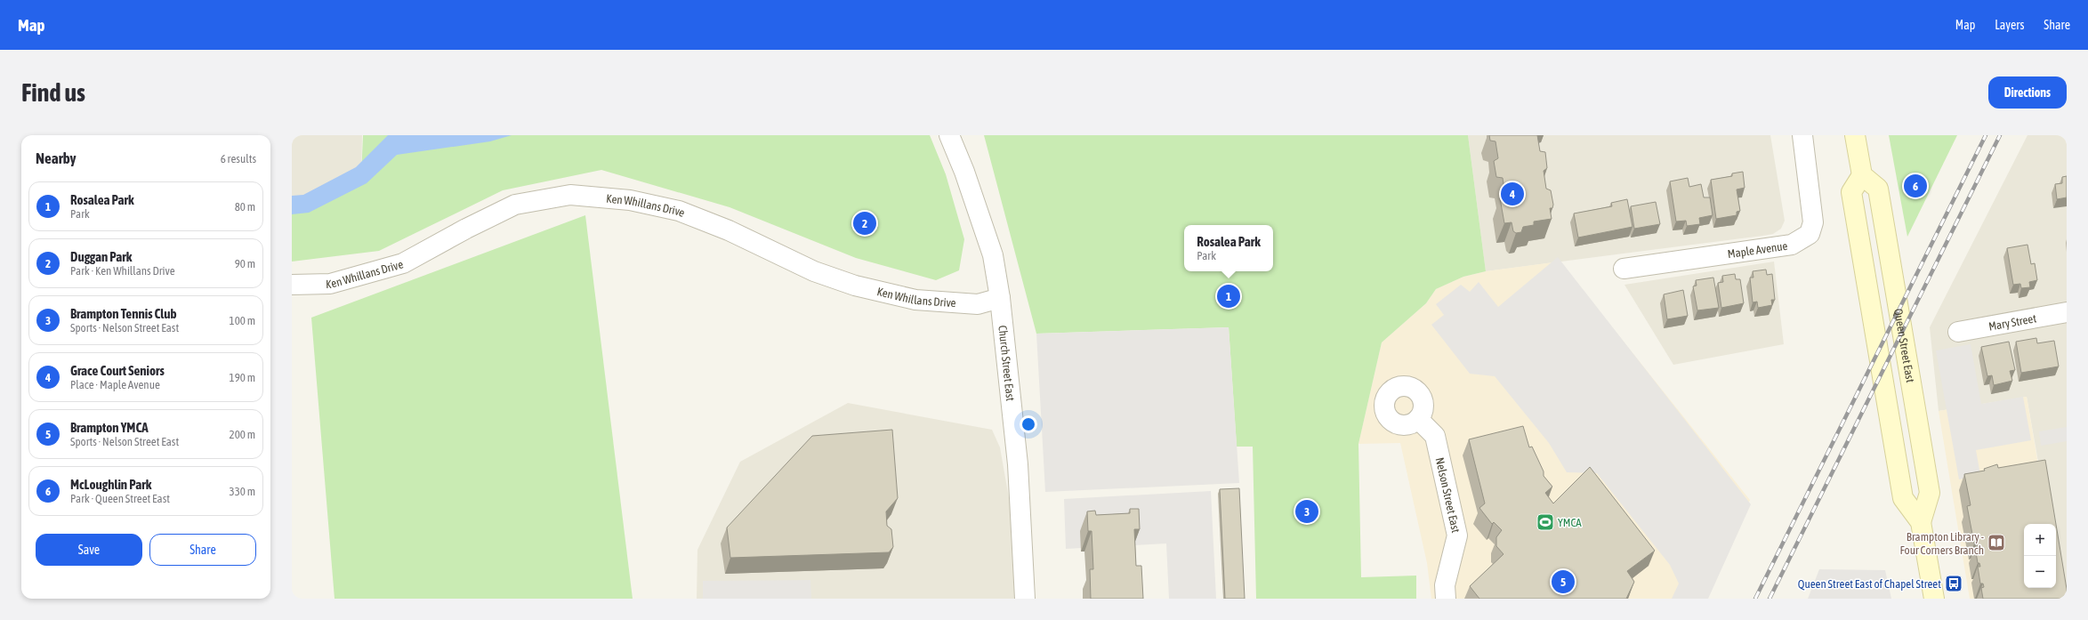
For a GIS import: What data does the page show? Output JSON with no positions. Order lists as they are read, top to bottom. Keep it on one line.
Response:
{"streets":{"main road":["Queen Street East"],"street":["Ken Whillans Drive","Maple Avenue","Mary Street","Church Street East","Nelson Street East"]},"crossings":[["Ken Whillans Drive","Church Street East"]],"places":{"sports":["YMCA"],"library":["Brampton Library - Four Corners Branch"],"bus stop":["Queen Street East of Chapel Street"]},"page":{"header":"Map","nav":["Map","Layers","Share"],"buttons":["Directions",["Save","Share"]],"title":"Find us","heading":["Nearby","6 results"],"pins":["6","4","2","1","3","5"],"list":[{"mark":"1","name":"Rosalea Park","note":"Park","value":"80 m"},{"mark":"2","name":"Duggan Park","note":"Park · Ken Whillans Drive","value":"90 m"},{"mark":"3","name":"Brampton Tennis Club","note":"Sports · Nelson Street East","value":"100 m"},{"mark":"4","name":"Grace Court Seniors","note":"Place · Maple Avenue","value":"190 m"},{"mark":"5","name":"Brampton YMCA","note":"Sports · Nelson Street East","value":"200 m"},{"mark":"6","name":"McLoughlin Park","note":"Park · Queen Street East","value":"330 m"}],"popup":["Rosalea Park","Park"],"map_buttons":["+","−"]}}
